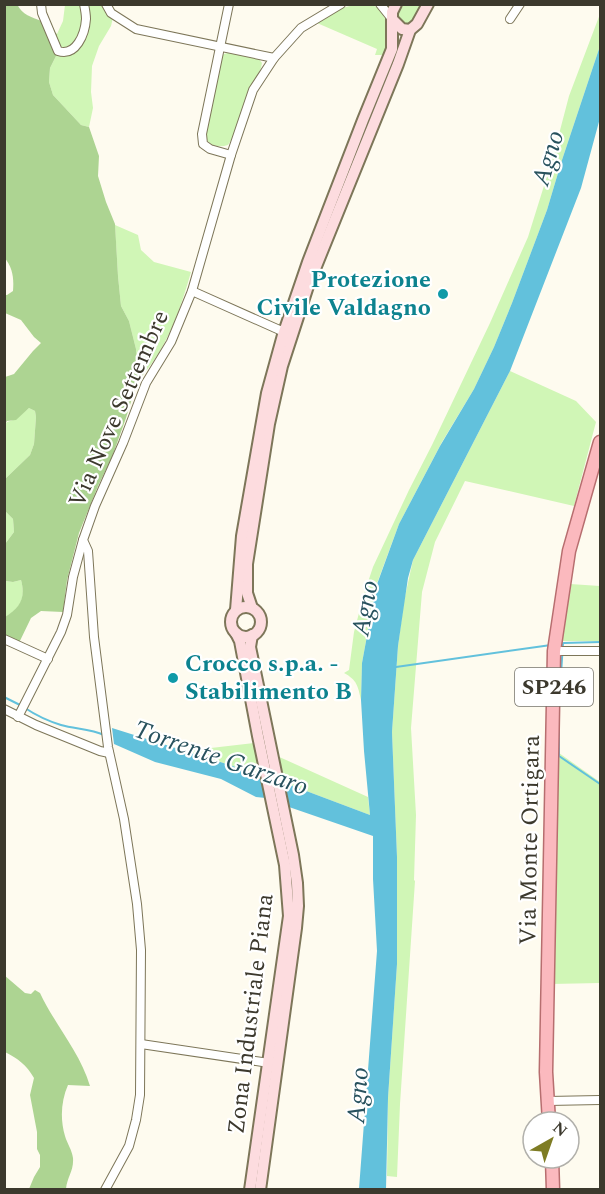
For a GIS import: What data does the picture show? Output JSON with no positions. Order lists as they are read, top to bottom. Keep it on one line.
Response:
{"streets":{"main road":["SP246","Via Monte Ortigara","Zona Industriale Piana"],"street":["Via Nove Settembre"]},"water":["Agno","Torrente Garzaro"],"places":["Protezione Civile Valdagno","Crocco s.p.a. - Stabilimento B"],"north":"top right"}
